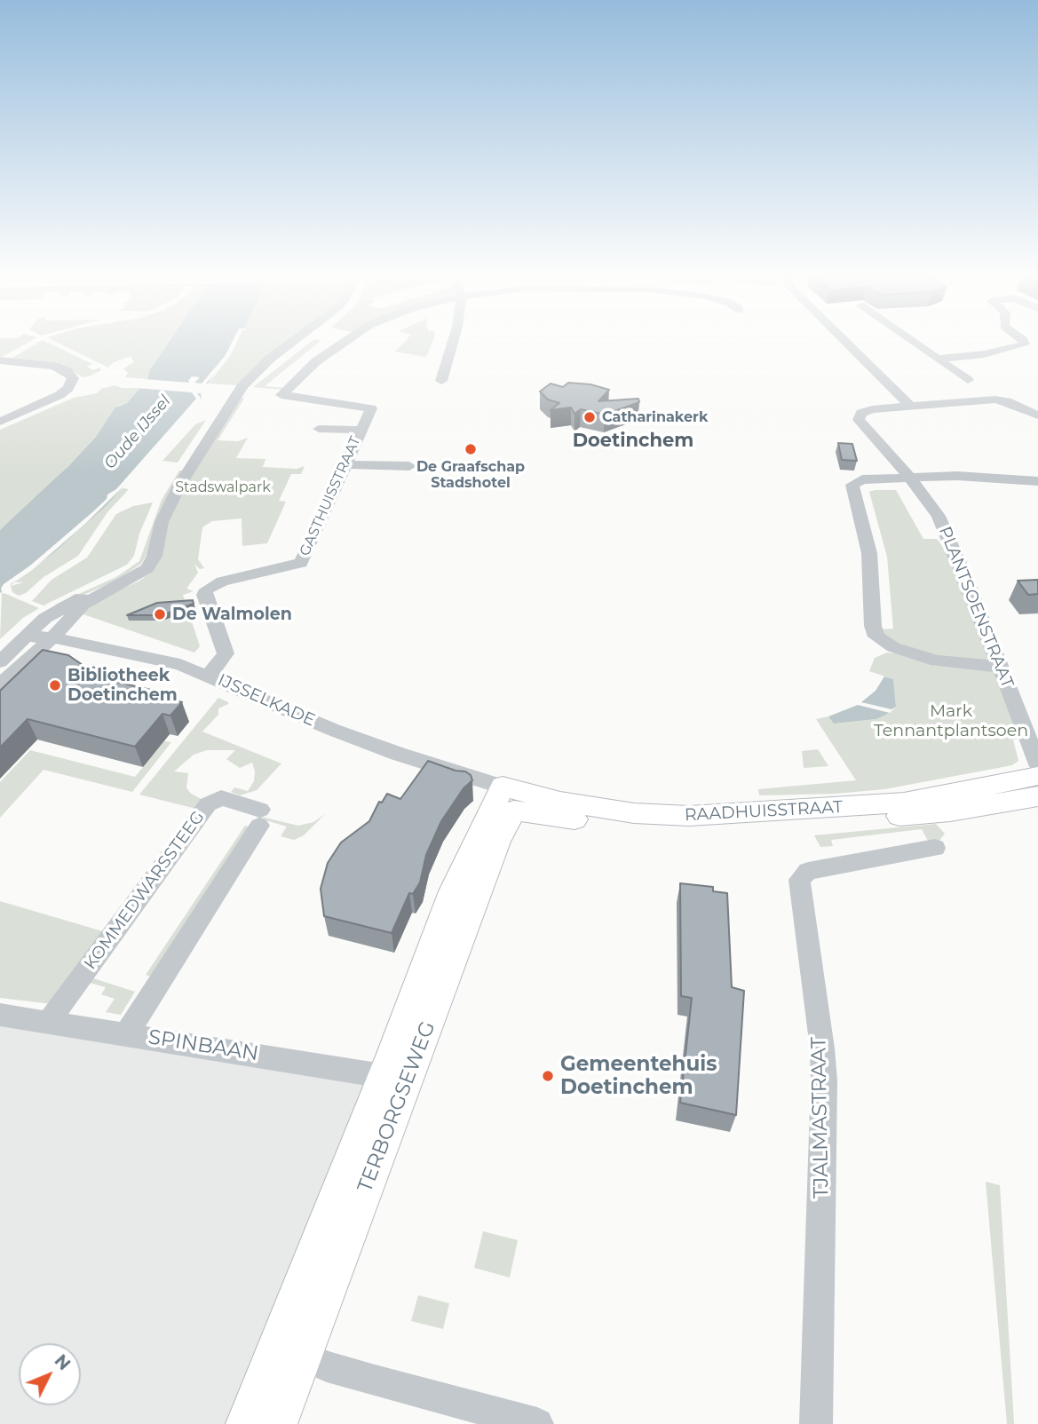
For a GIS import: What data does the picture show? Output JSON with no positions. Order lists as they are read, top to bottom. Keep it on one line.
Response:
{"streets":{"main road":["RAADHUISSTRAAT","TERBORGSEWEG"],"street":["GASTHUISSTRAAT","PLANTSOENSTRAAT","IJSSELKADE","KOMMEDWARSSTEEG","SPINBAAN","TJALMASTRAAT"]},"crossings":[["GASTHUISSTRAAT","IJSSELKADE"],["IJSSELKADE","RAADHUISSTRAAT"],["IJSSELKADE","TERBORGSEWEG"],["RAADHUISSTRAAT","TERBORGSEWEG"],["KOMMEDWARSSTEEG","SPINBAAN"],["SPINBAAN","TERBORGSEWEG"]],"districts":["Doetinchem"],"water":["Oude IJssel"],"parks":["Stadswalpark","Mark Tennantplantsoen"],"places":["Catharinakerk","De Graafschap Stadshotel","De Walmolen","Bibliotheek Doetinchem","Gemeentehuis Doetinchem"],"north":"top right"}
